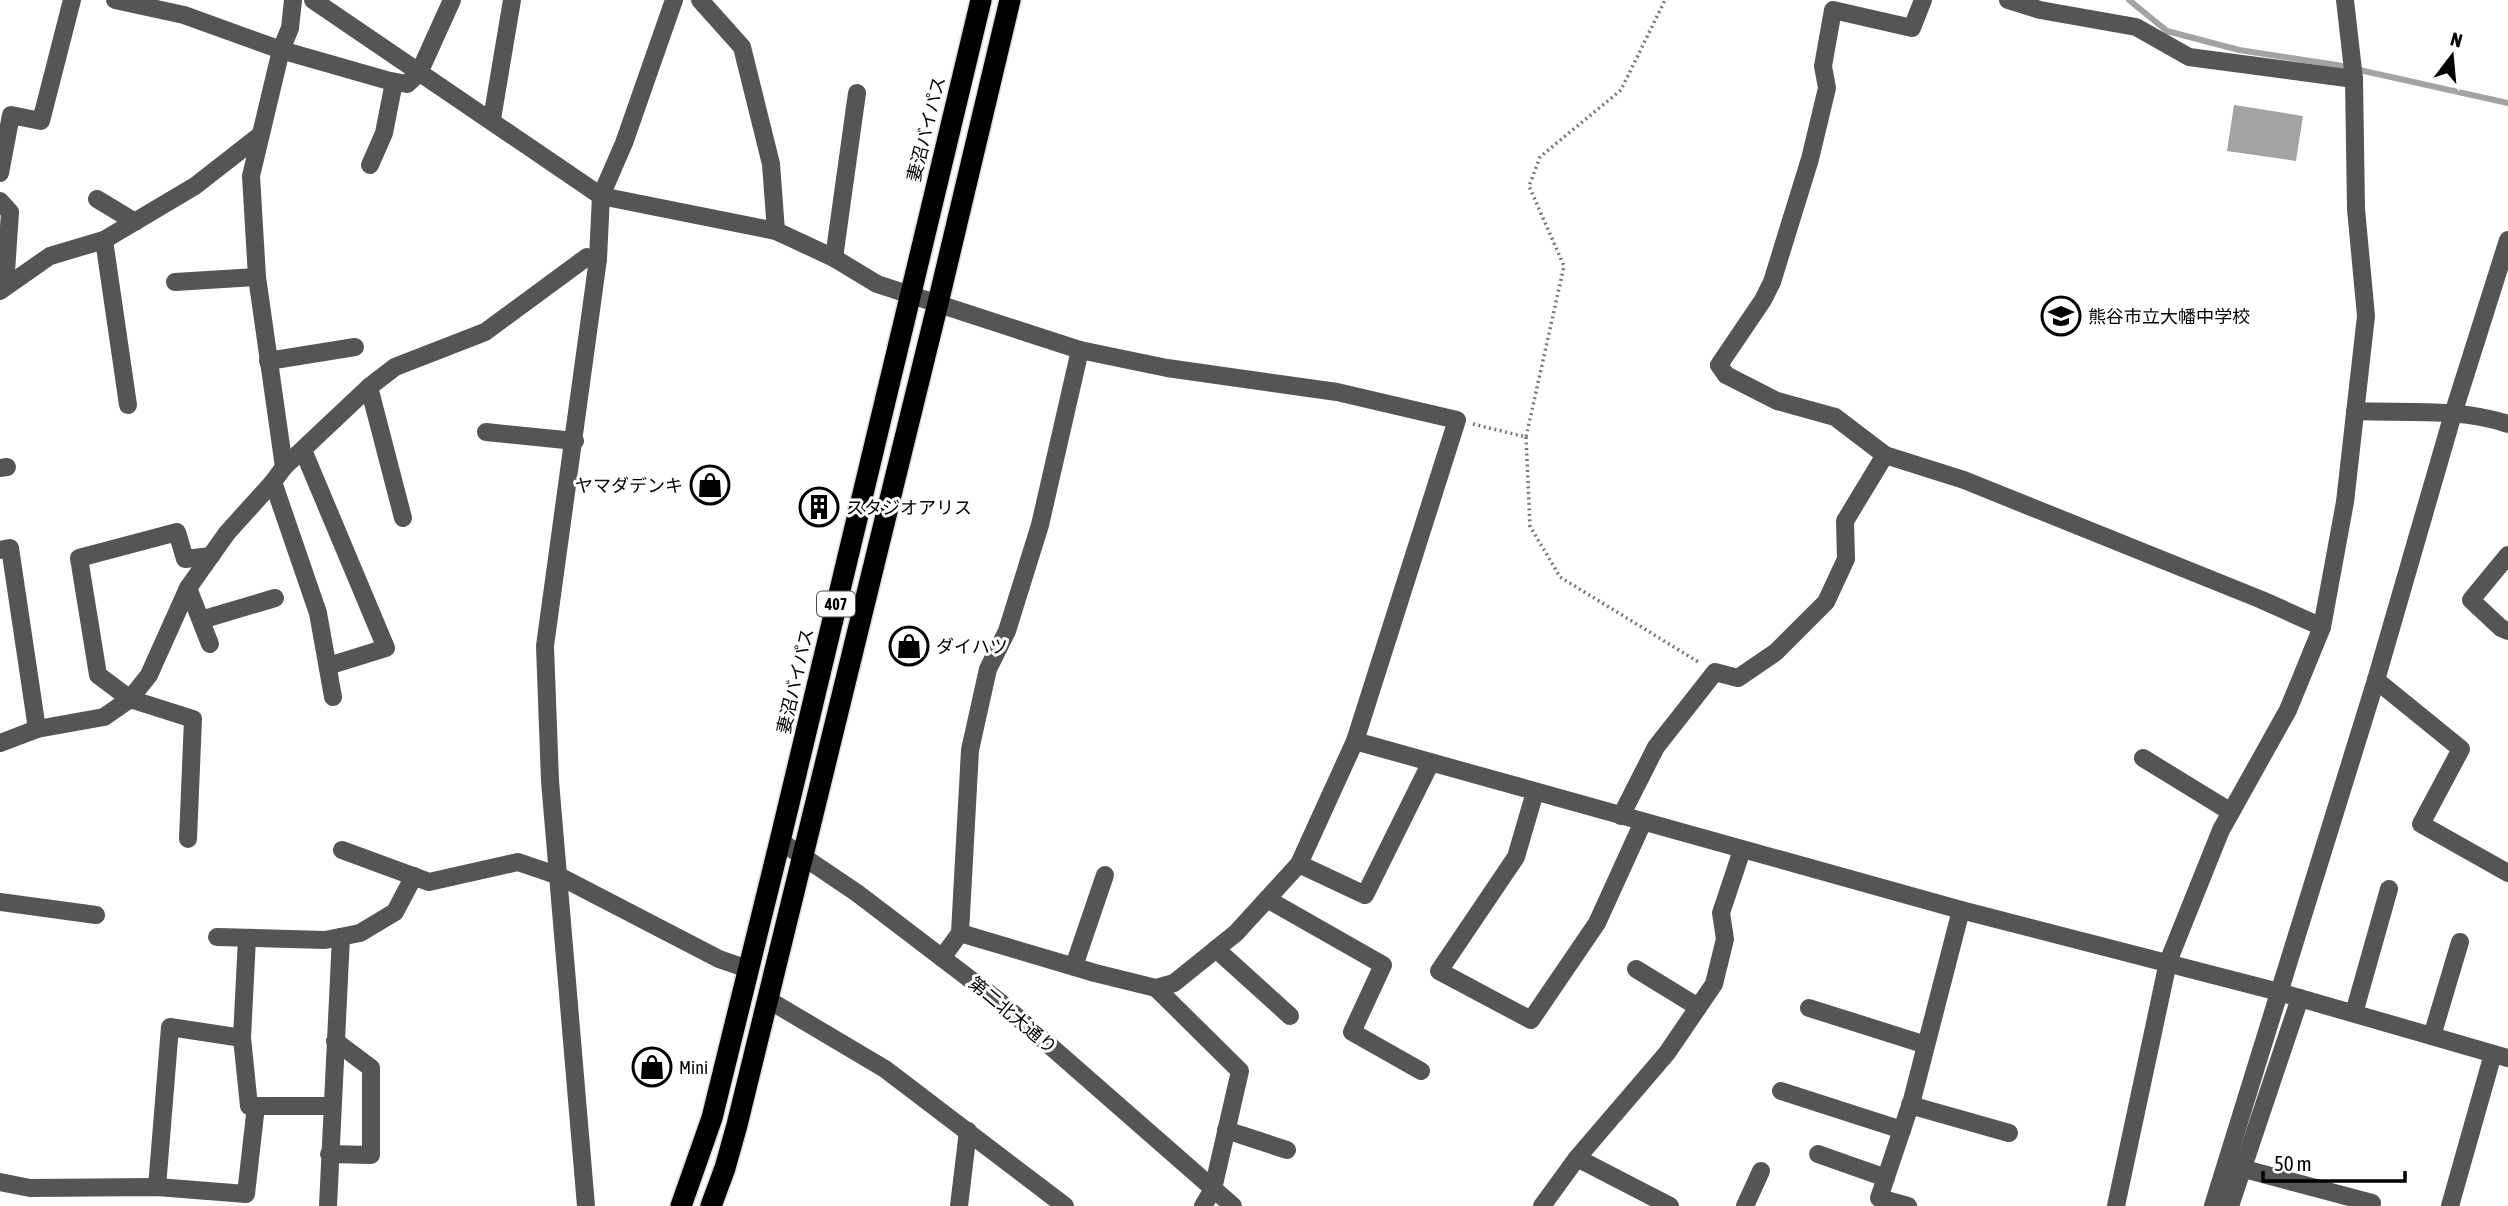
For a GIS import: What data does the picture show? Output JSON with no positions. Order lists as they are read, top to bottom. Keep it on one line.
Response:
{"streets":{"highway":["妻沼バイパス","407"],"street":["第二北大通り"]},"crossings":[["妻沼バイパス","第二北大通り"],["407","第二北大通り"]],"places":{"school or university":["熊谷市立大幡中学校"],"shop":["ヤマダデンキ","ダイハツ","Mini"],"building":["スタジオアリス"]},"scale_bar":"50 m","north":"top"}
